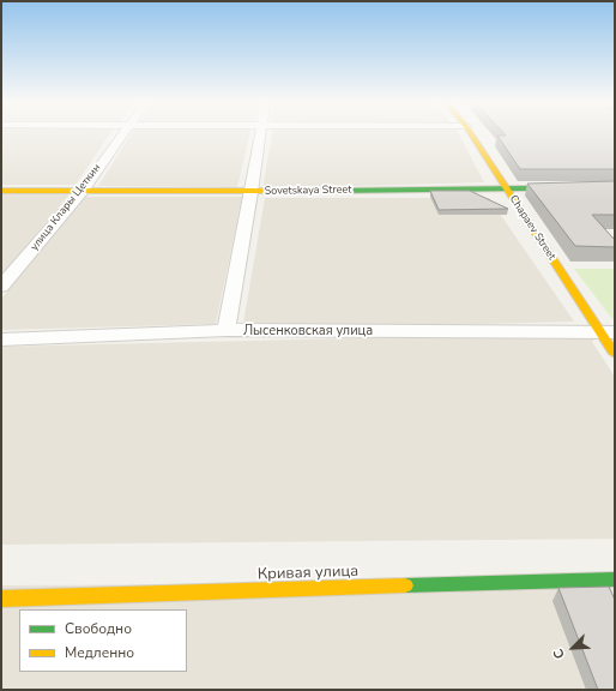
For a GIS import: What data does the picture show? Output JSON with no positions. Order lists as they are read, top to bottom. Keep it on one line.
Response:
{"streets":{"street":["Sovetskaya Street","улица Клары Цеткин","Chapaev Street","Лысенковская улица","Кривая улица"]},"crossings":[["Sovetskaya Street","улица Клары Цеткин"],["Sovetskaya Street","Chapaev Street"],["Chapaev Street","Лысенковская улица"]],"legend":["Свободно","Медленно"],"north":"bottom left"}
